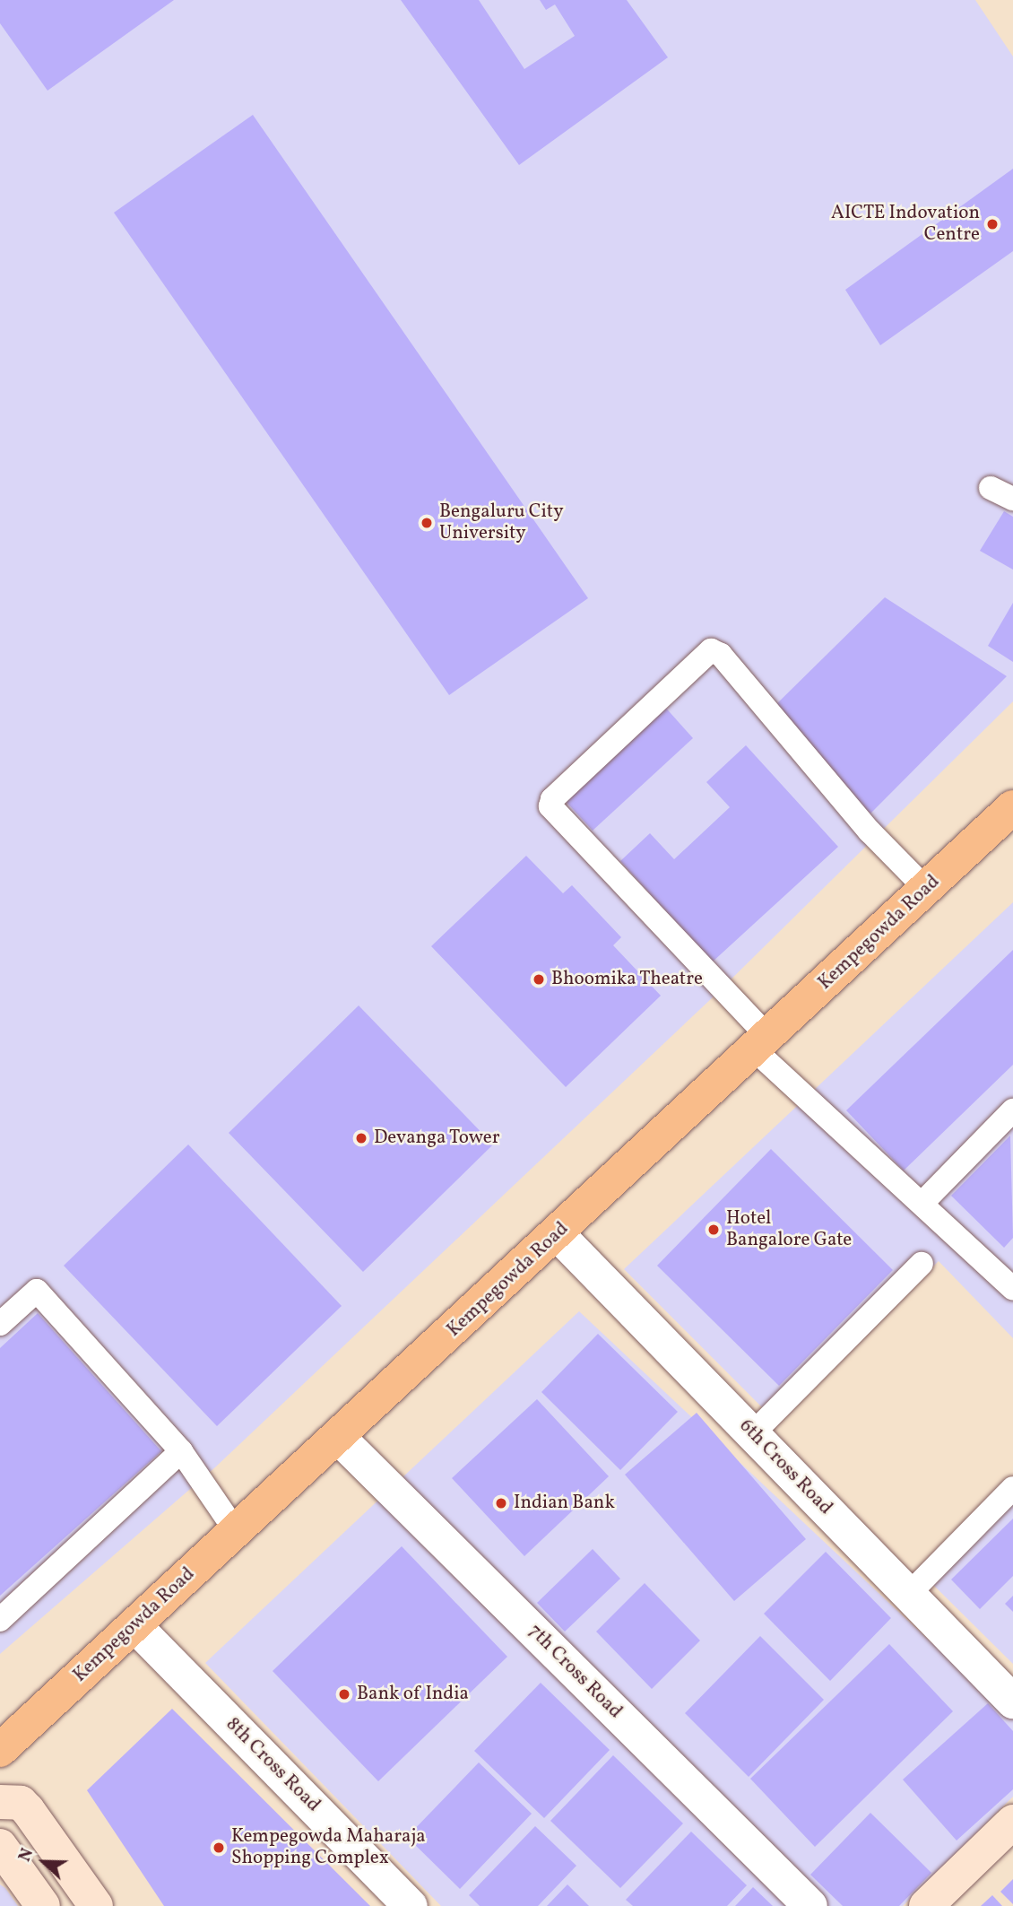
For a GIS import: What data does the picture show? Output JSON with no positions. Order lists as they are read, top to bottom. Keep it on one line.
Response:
{"streets":{"main road":["Kempegowda Road"],"street":["6th Cross Road","7th Cross Road","8th Cross Road"]},"crossings":[["Kempegowda Road","6th Cross Road"],["Kempegowda Road","7th Cross Road"],["Kempegowda Road","8th Cross Road"]],"places":["AICTE Indovation Centre","Bengaluru City University","Bhoomika Theatre","Devanga Tower","Hotel Bangalore Gate","Indian Bank","Bank of India","Kempegowda Maharaja Shopping Complex"],"north":"left"}
